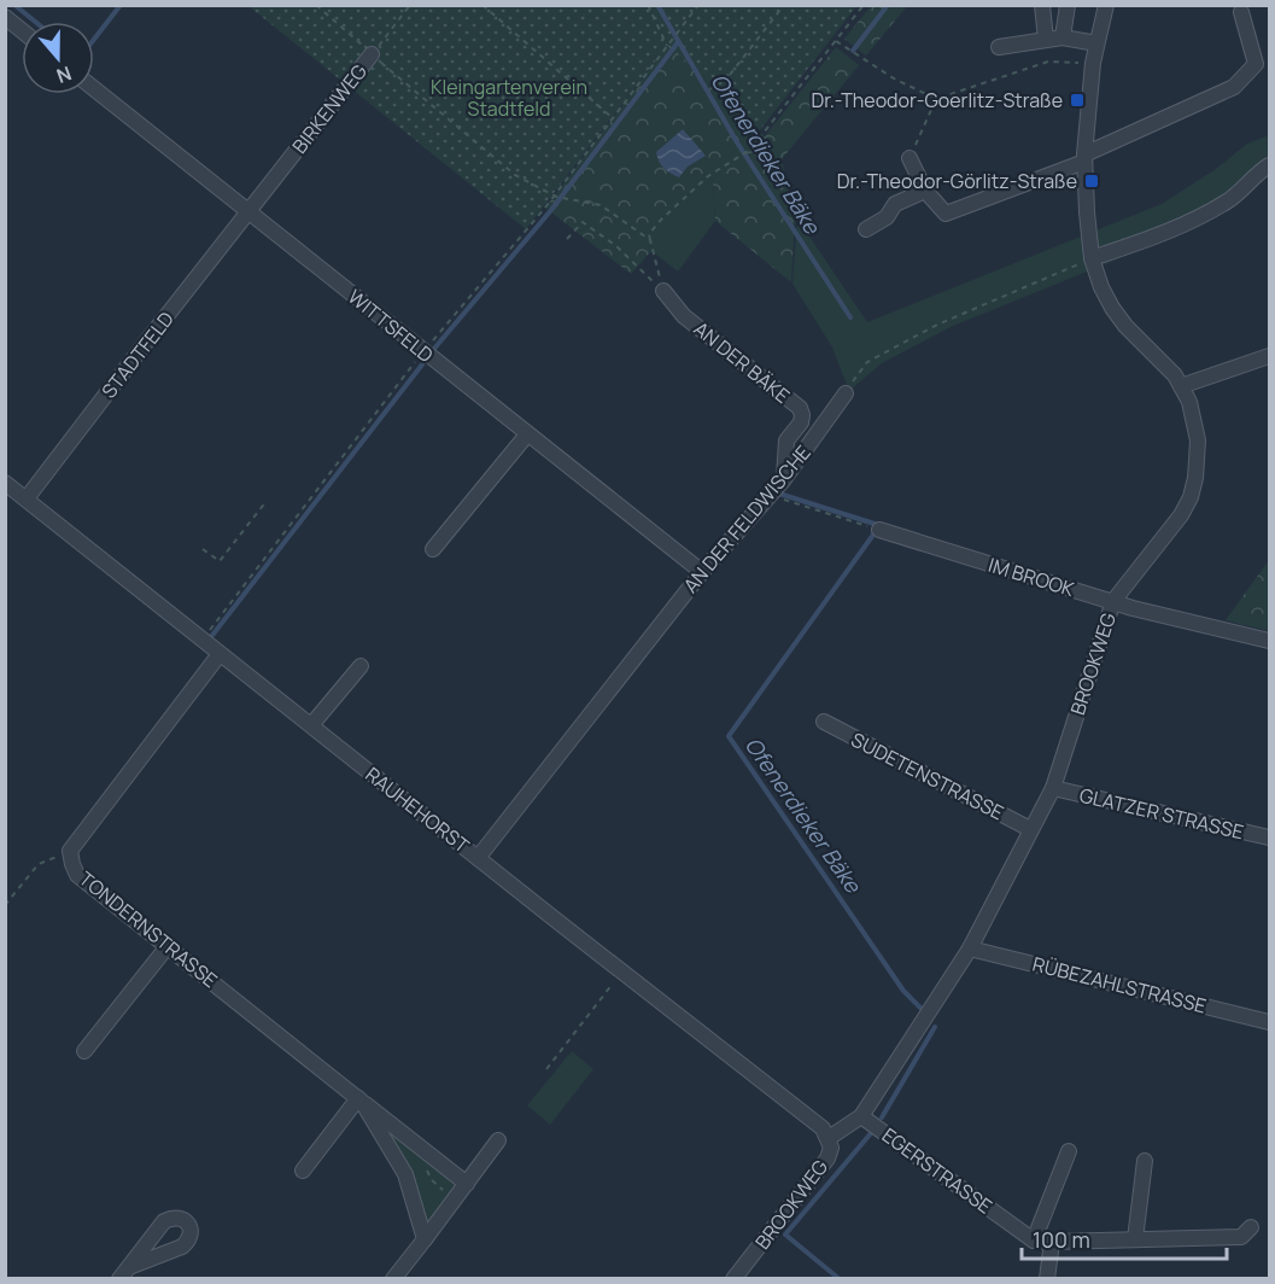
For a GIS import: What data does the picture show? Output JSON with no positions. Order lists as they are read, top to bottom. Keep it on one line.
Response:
{"streets":{"street":["BIRKENWEG","WITTSFELD","STADTFELD","AN DER BÄKE","AN DER FELDWISCHE","IM BROOK","BROOKWEG","SUDETENSTRASSE","RAUHEHORST","GLATZER STRASSE","TONDERNSTRASSE","RÜBEZAHLSTRASSE","EGERSTRASSE"]},"crossings":[["BIRKENWEG","WITTSFELD"],["BIRKENWEG","STADTFELD"],["WITTSFELD","STADTFELD"],["WITTSFELD","AN DER FELDWISCHE"],["STADTFELD","RAUHEHORST"],["AN DER BÄKE","AN DER FELDWISCHE"],["AN DER FELDWISCHE","RAUHEHORST"],["IM BROOK","BROOKWEG"],["BROOKWEG","SUDETENSTRASSE"],["BROOKWEG","RAUHEHORST"],["BROOKWEG","GLATZER STRASSE"],["BROOKWEG","RÜBEZAHLSTRASSE"],["BROOKWEG","EGERSTRASSE"],["RAUHEHORST","TONDERNSTRASSE"]],"water":["Ofenerdieker Bäke"],"parks":["Kleingartenverein Stadtfeld"],"places":{"transit":["Dr.-Theodor-Goerlitz-Straße","Dr.-Theodor-Görlitz-Straße"]},"scale_bar":"100 m","north":"bottom"}
